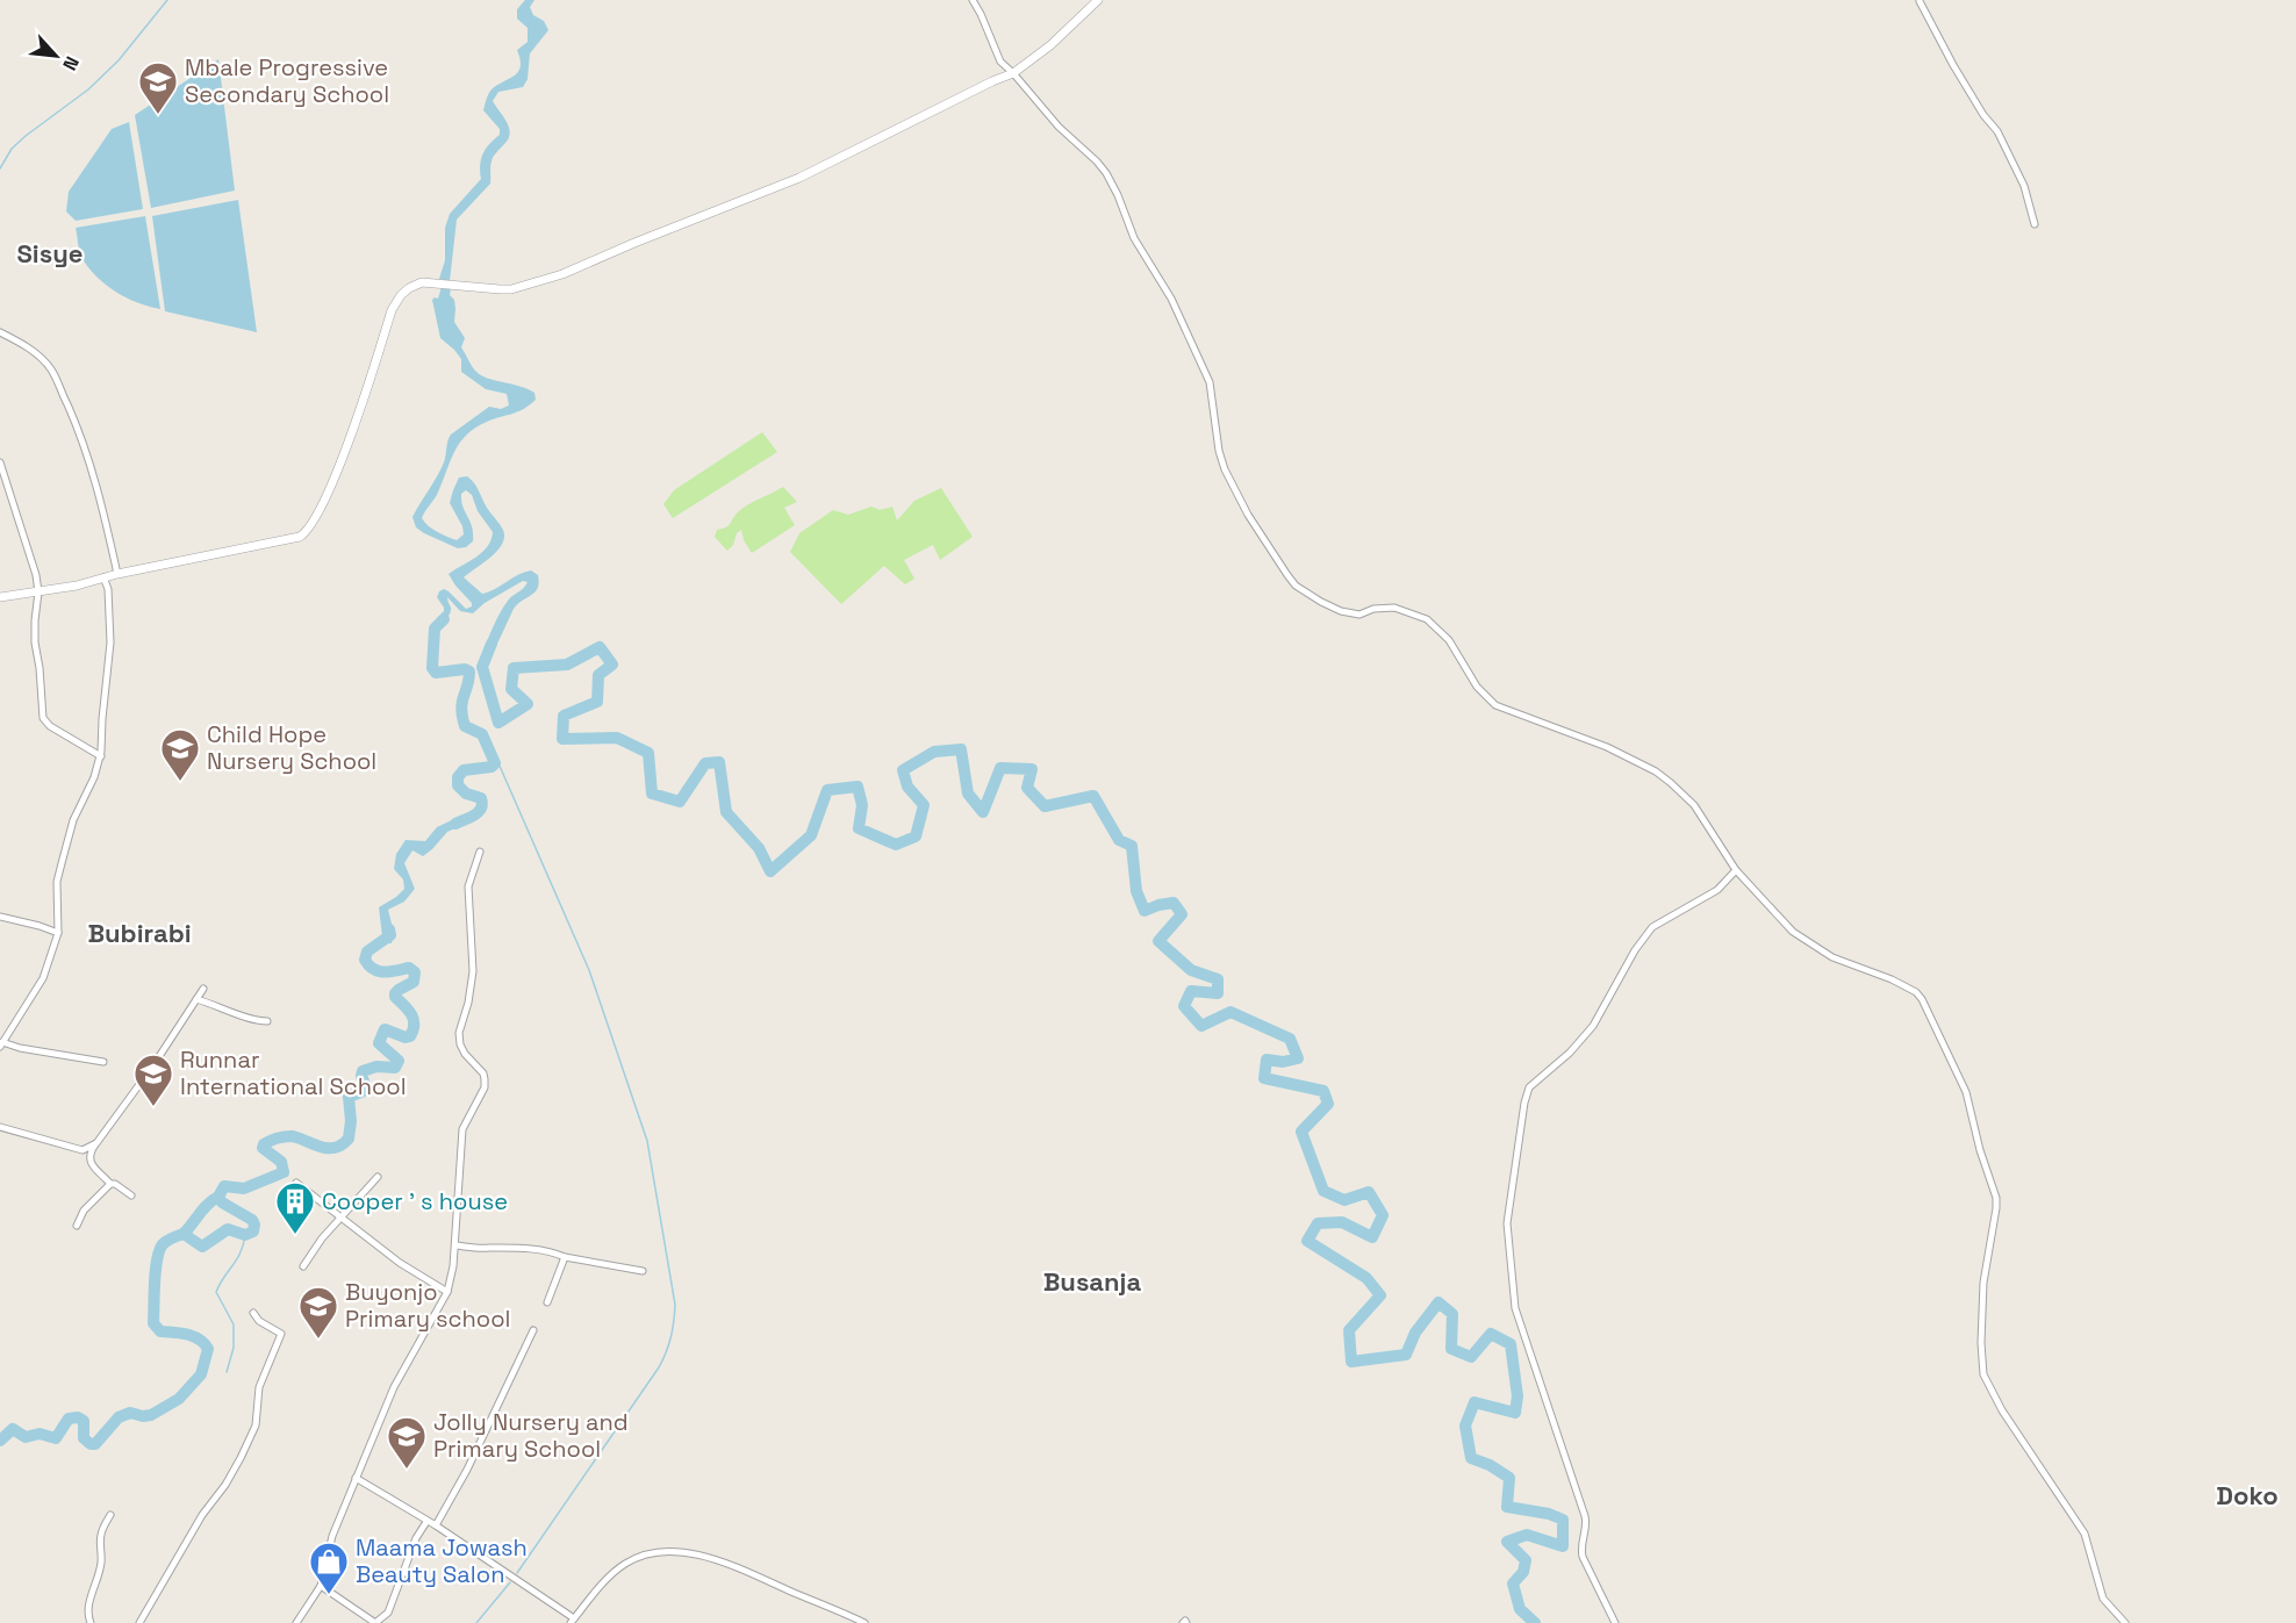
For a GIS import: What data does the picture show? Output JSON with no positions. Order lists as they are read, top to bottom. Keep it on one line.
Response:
{"districts":["Sisye","Bubirabi","Busanja","Doko"],"places":{"school or university":["Mbale Progressive Secondary School","Child Hope Nursery School","Runnar International School","Buyonjo Primary school","Jolly Nursery and Primary School"],"building":["Cooper ' s house"],"shop":["Maama Jowash Beauty Salon"]},"north":"bottom right"}
